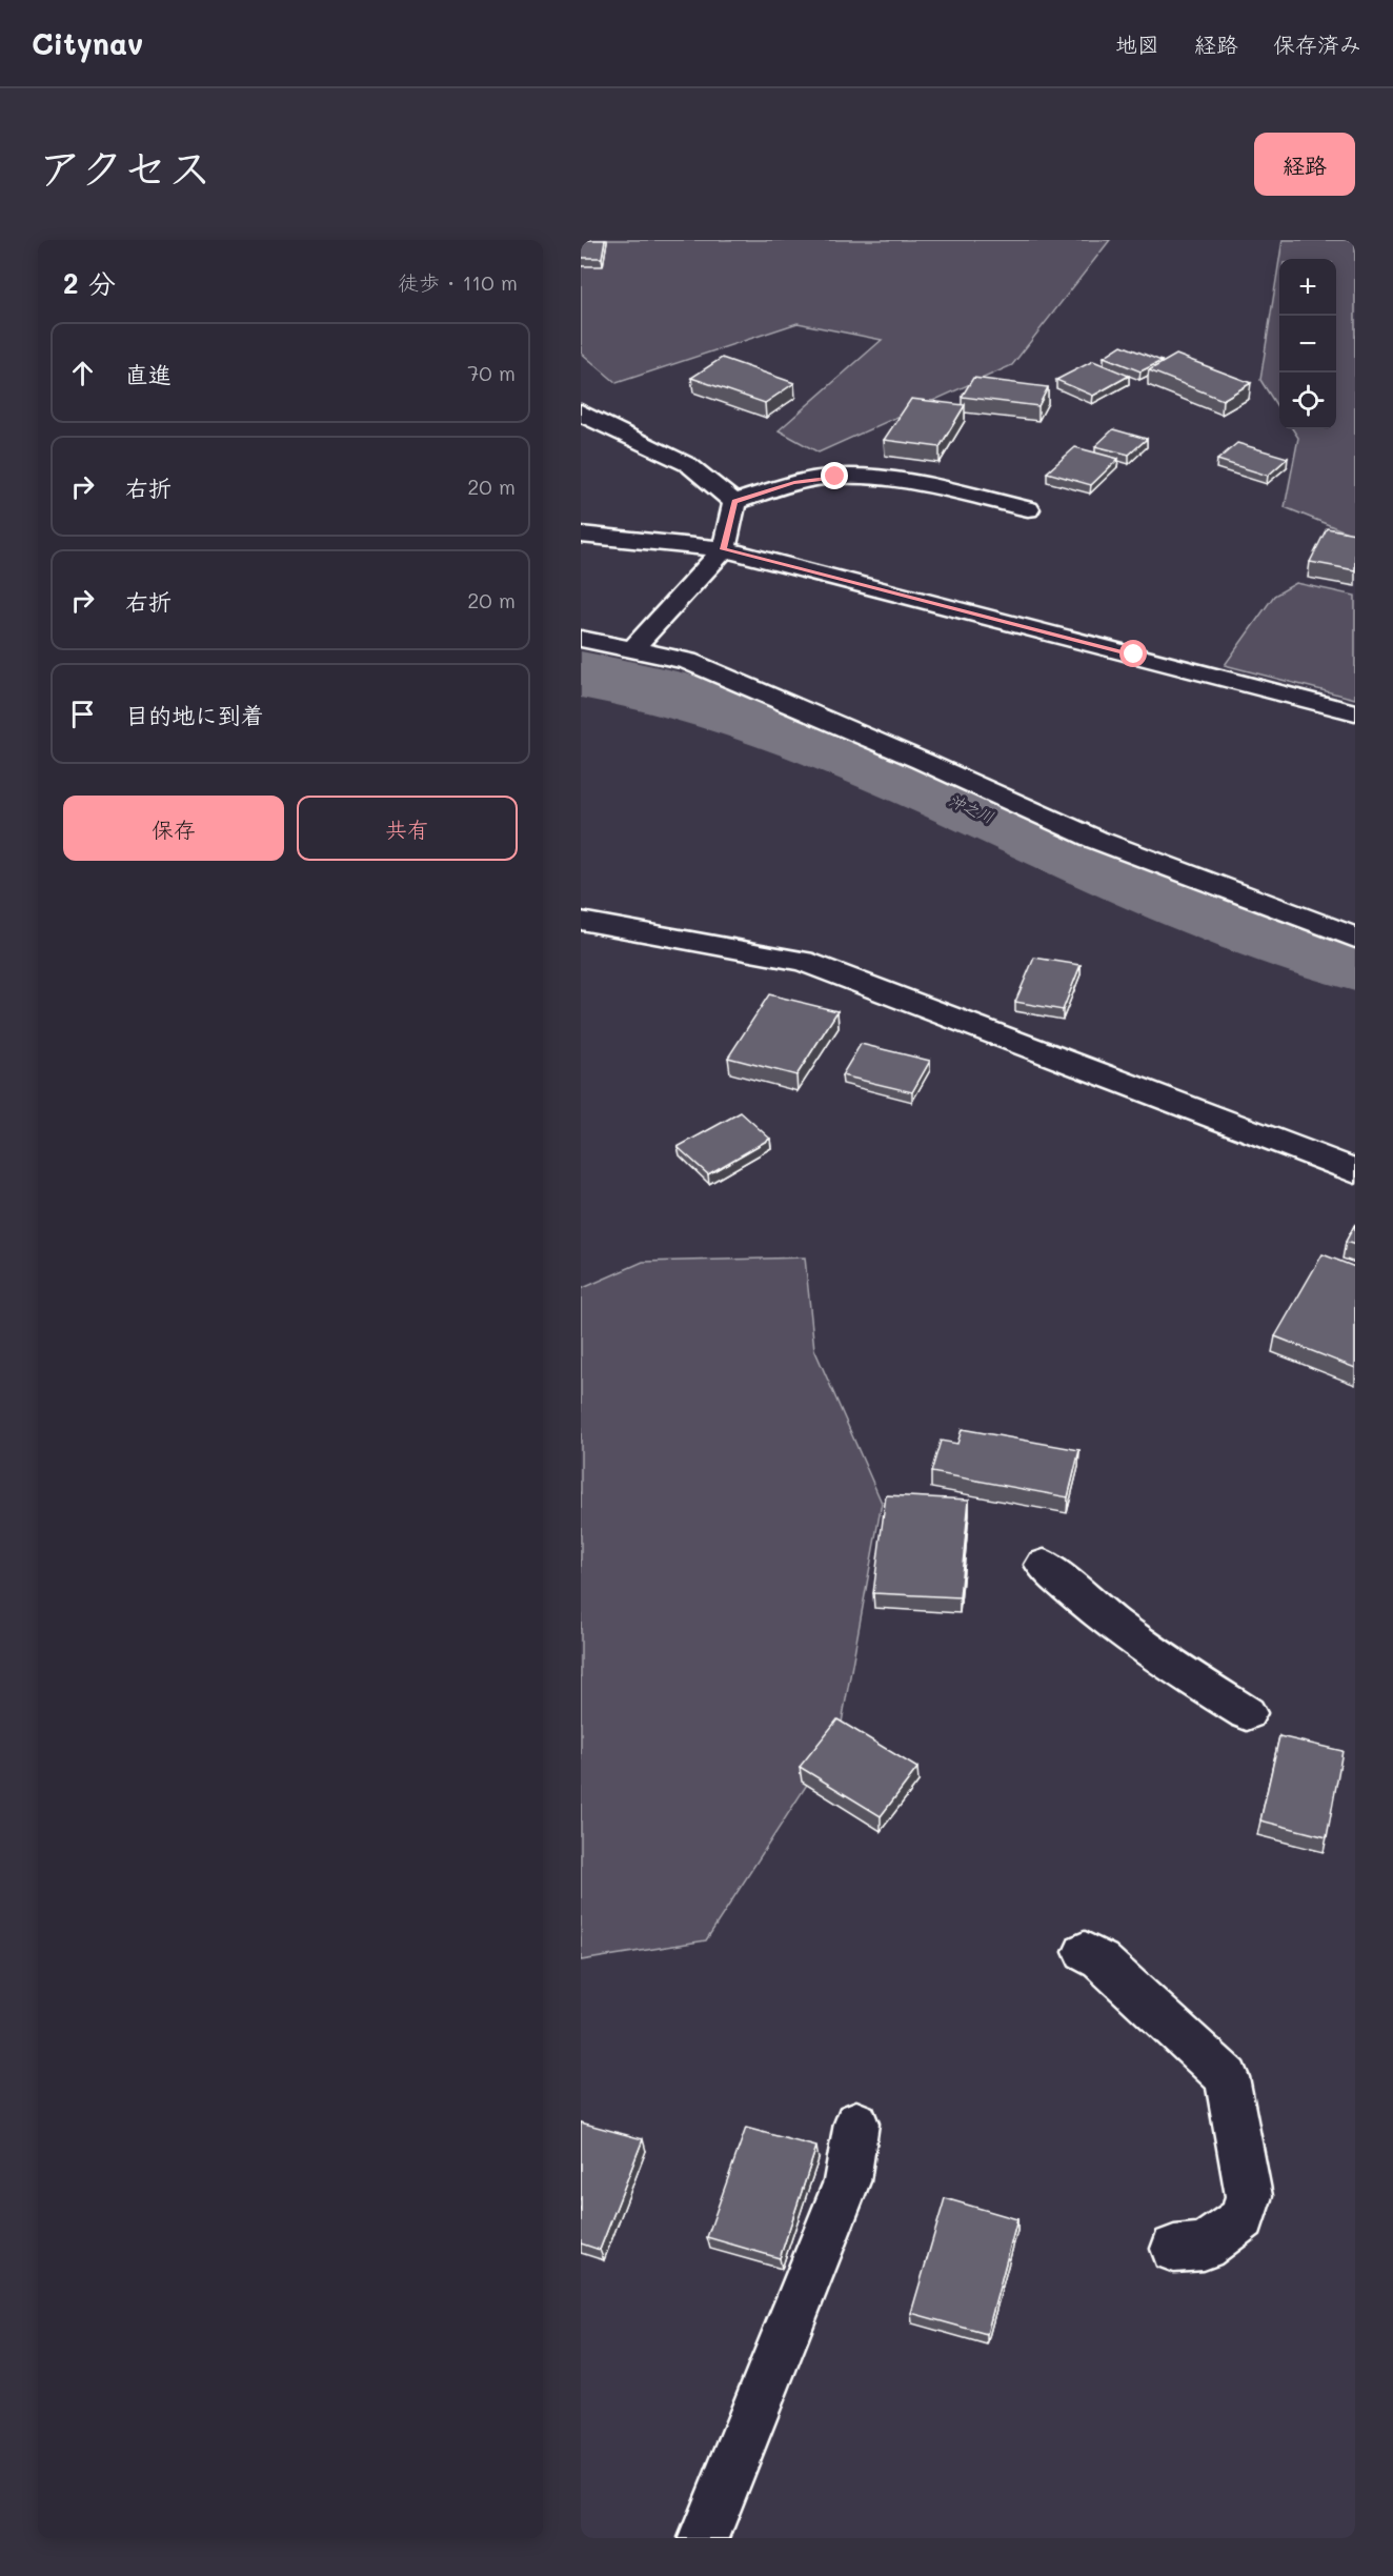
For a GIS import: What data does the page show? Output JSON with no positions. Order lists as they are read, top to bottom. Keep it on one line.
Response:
{"water":["沖之川"],"page":{"header":"Citynav","nav":["地図","経路","保存済み"],"title":"アクセス","buttons":["経路",["保存","共有"]],"heading":["2 分","徒歩 · 110 m"],"map_buttons":["+","−"],"list":[["直進","70 m"],["右折","20 m"],["右折","20 m"],"目的地に到着"]}}
